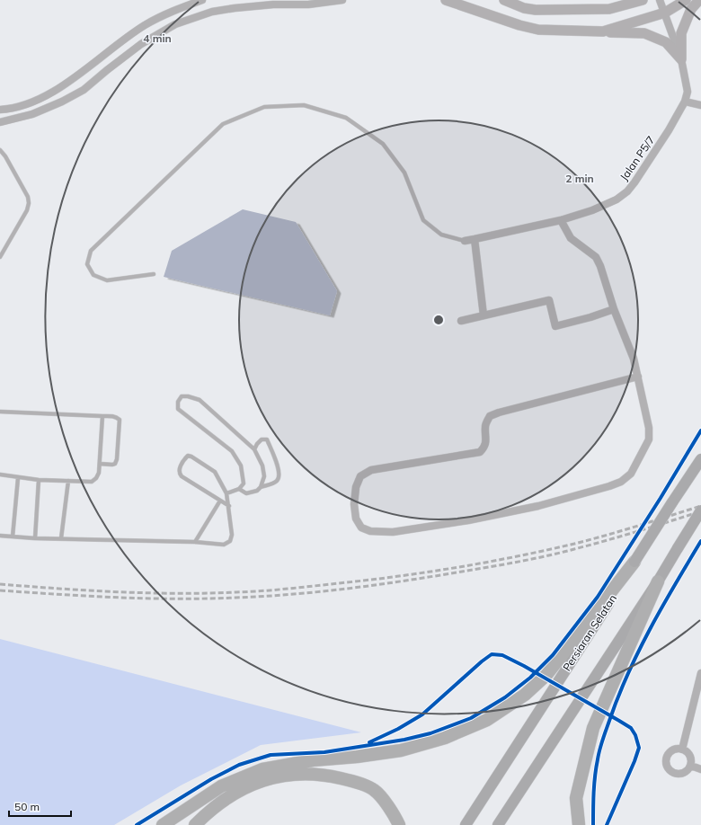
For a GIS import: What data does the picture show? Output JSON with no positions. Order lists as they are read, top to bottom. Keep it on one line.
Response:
{"streets":{"main road":["Persiaran Selatan"],"street":["Jalan P5/7"]},"scale_bar":"50 m","rings":["4 min","2 min"]}
